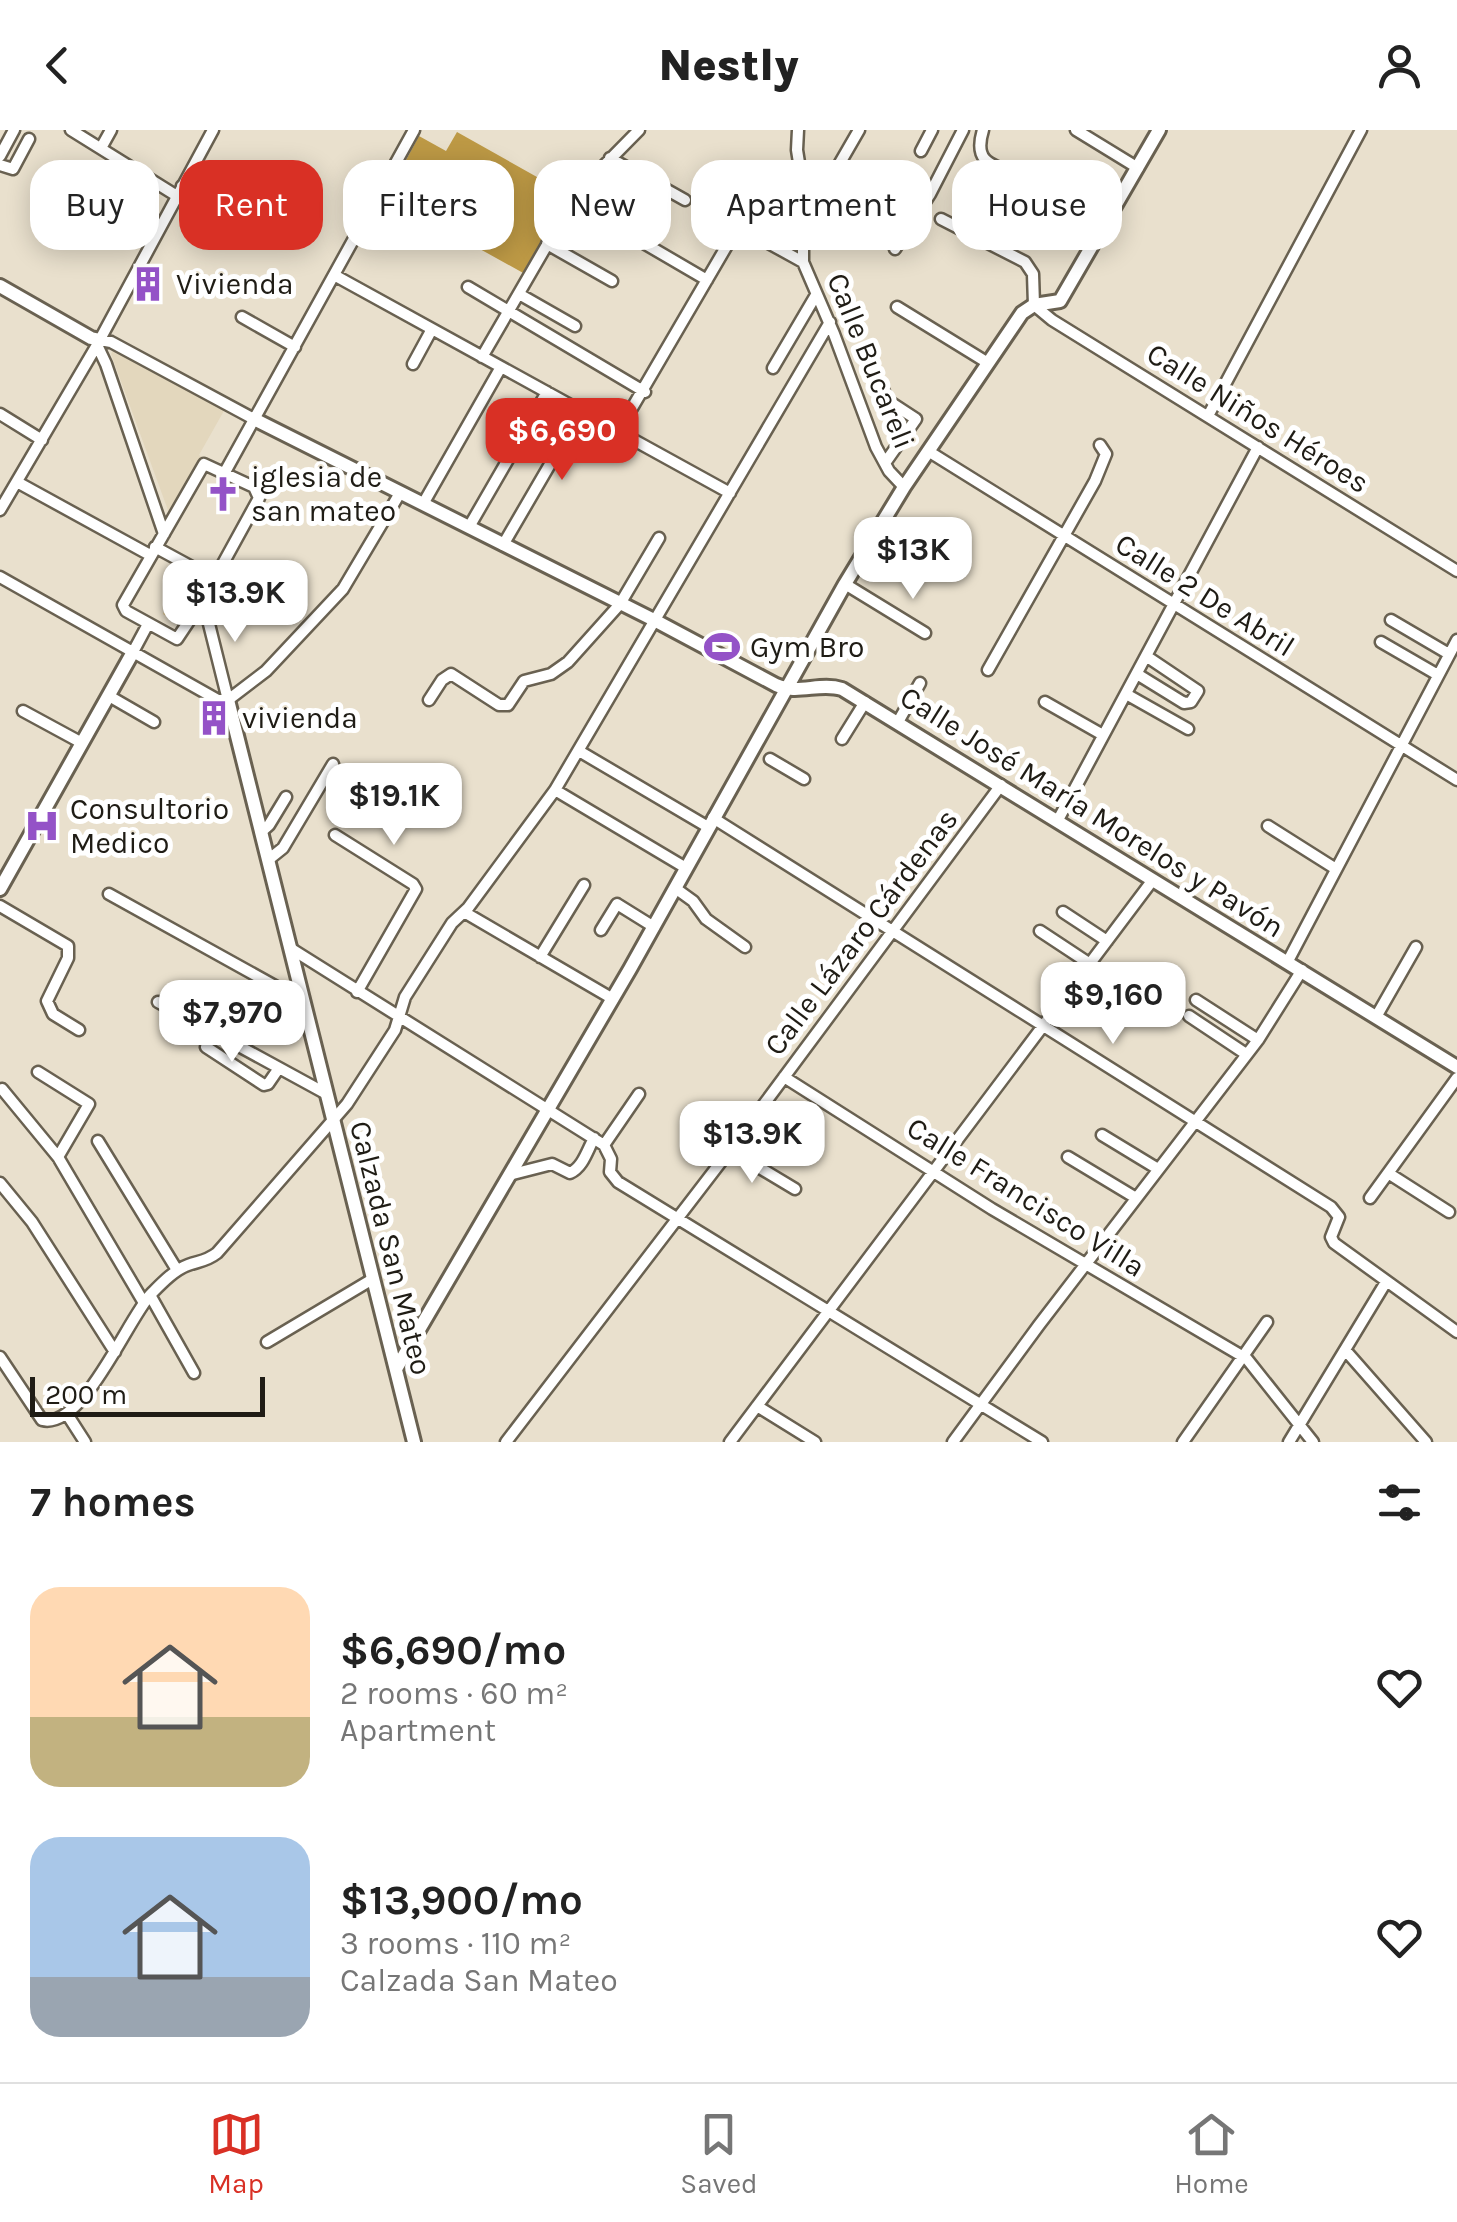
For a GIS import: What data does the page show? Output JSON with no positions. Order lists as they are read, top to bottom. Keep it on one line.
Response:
{"streets":{"main road":["Calle José María Morelos y Pavón","Calzada San Mateo"],"street":["Calle Bucareli","Calle Niños Héroes","Calle 2 De Abril","Calle Lázaro Cárdenas","Calle Francisco Villa"]},"crossings":[["Calle José María Morelos y Pavón","Calle Lázaro Cárdenas"],["Calle Lázaro Cárdenas","Calle Francisco Villa"]],"places":{"building":["Vivienda","vivienda"],"church":["iglesia de san mateo"],"sports":["Gym Bro"],"hospital":["Consultorio Medico"]},"scale_bar":"200 m","page":{"header":"Nestly","chip":["Buy","Rent","Filters","New","Apartment","House"],"price":["$6,690","$13K","$13.9K","$19.1K","$9,160","$7,970","$13.9K"],"scale":"200 m","heading":"7 homes","list":[{"name":"$6,690/mo","note":"2 rooms · 60 m² · Apartment"},{"name":"$13,900/mo","note":"3 rooms · 110 m² · Calzada San Mateo"}],"tabs":["Map","Saved","Home"]}}
